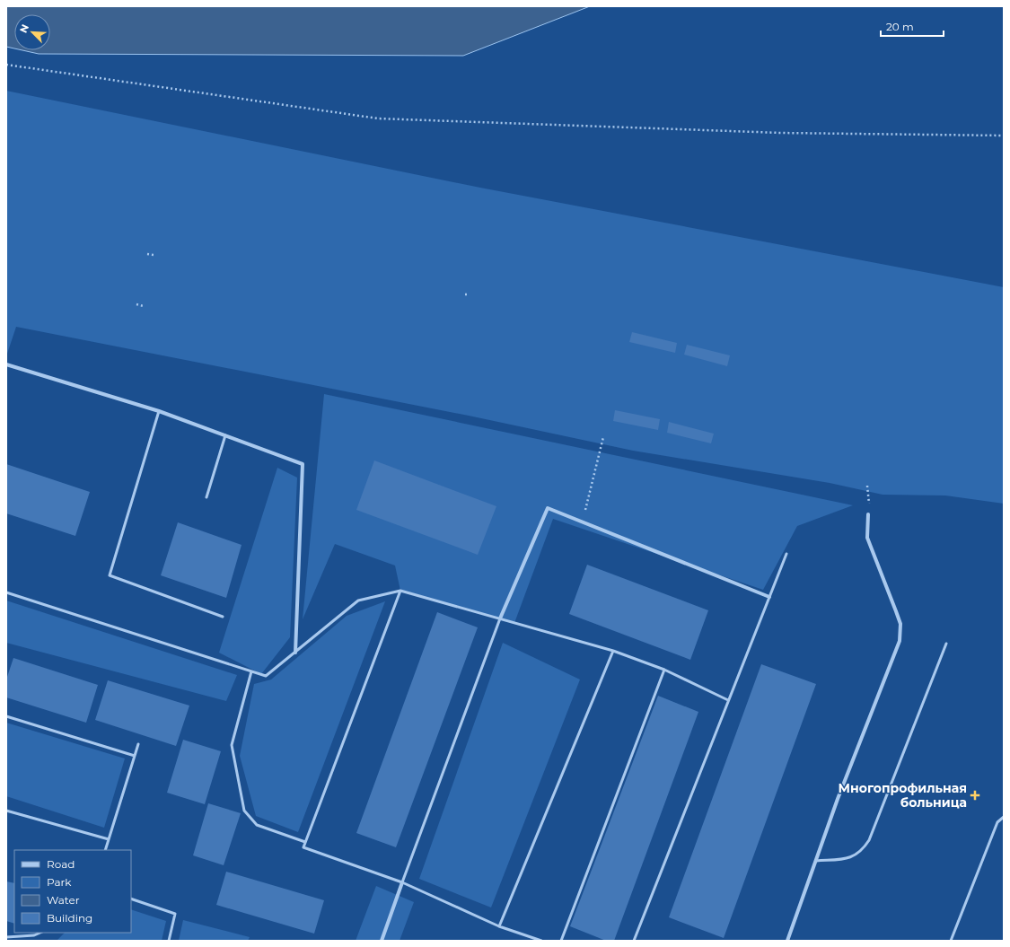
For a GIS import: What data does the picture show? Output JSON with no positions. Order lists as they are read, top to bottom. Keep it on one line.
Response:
{"places":{"health":["Многопрофильная больница"]},"legend":["Road","Park","Water","Building"],"scale_bar":"20 m","north":"top left"}
